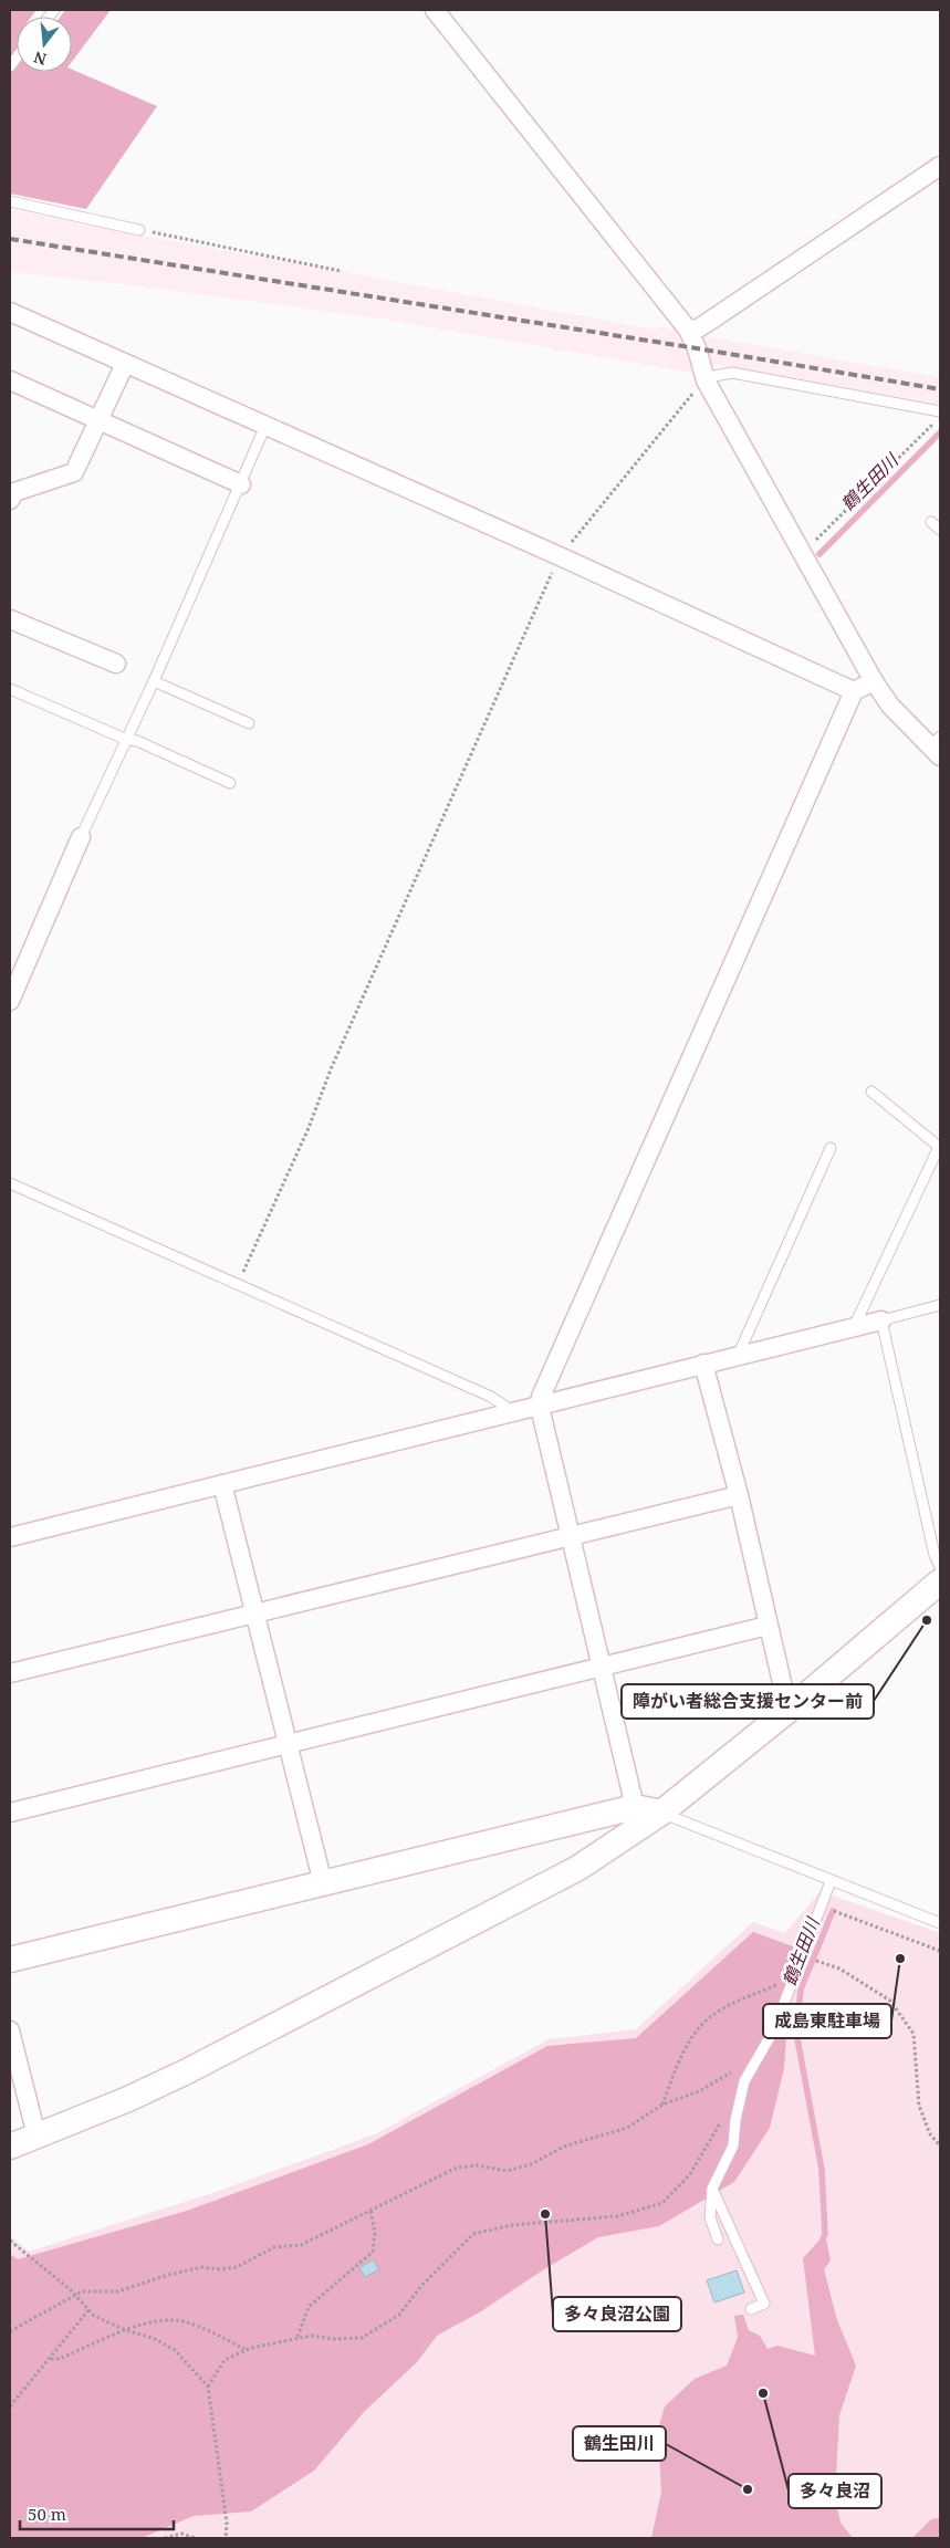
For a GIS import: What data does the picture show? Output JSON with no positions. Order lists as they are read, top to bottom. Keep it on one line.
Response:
{"water":["鶴生田川"],"places":["障がい者総合支援センター前","成島東駐車場","多々良沼公園","多々良沼","鶴生田川"],"scale_bar":"50 m","north":"bottom"}
